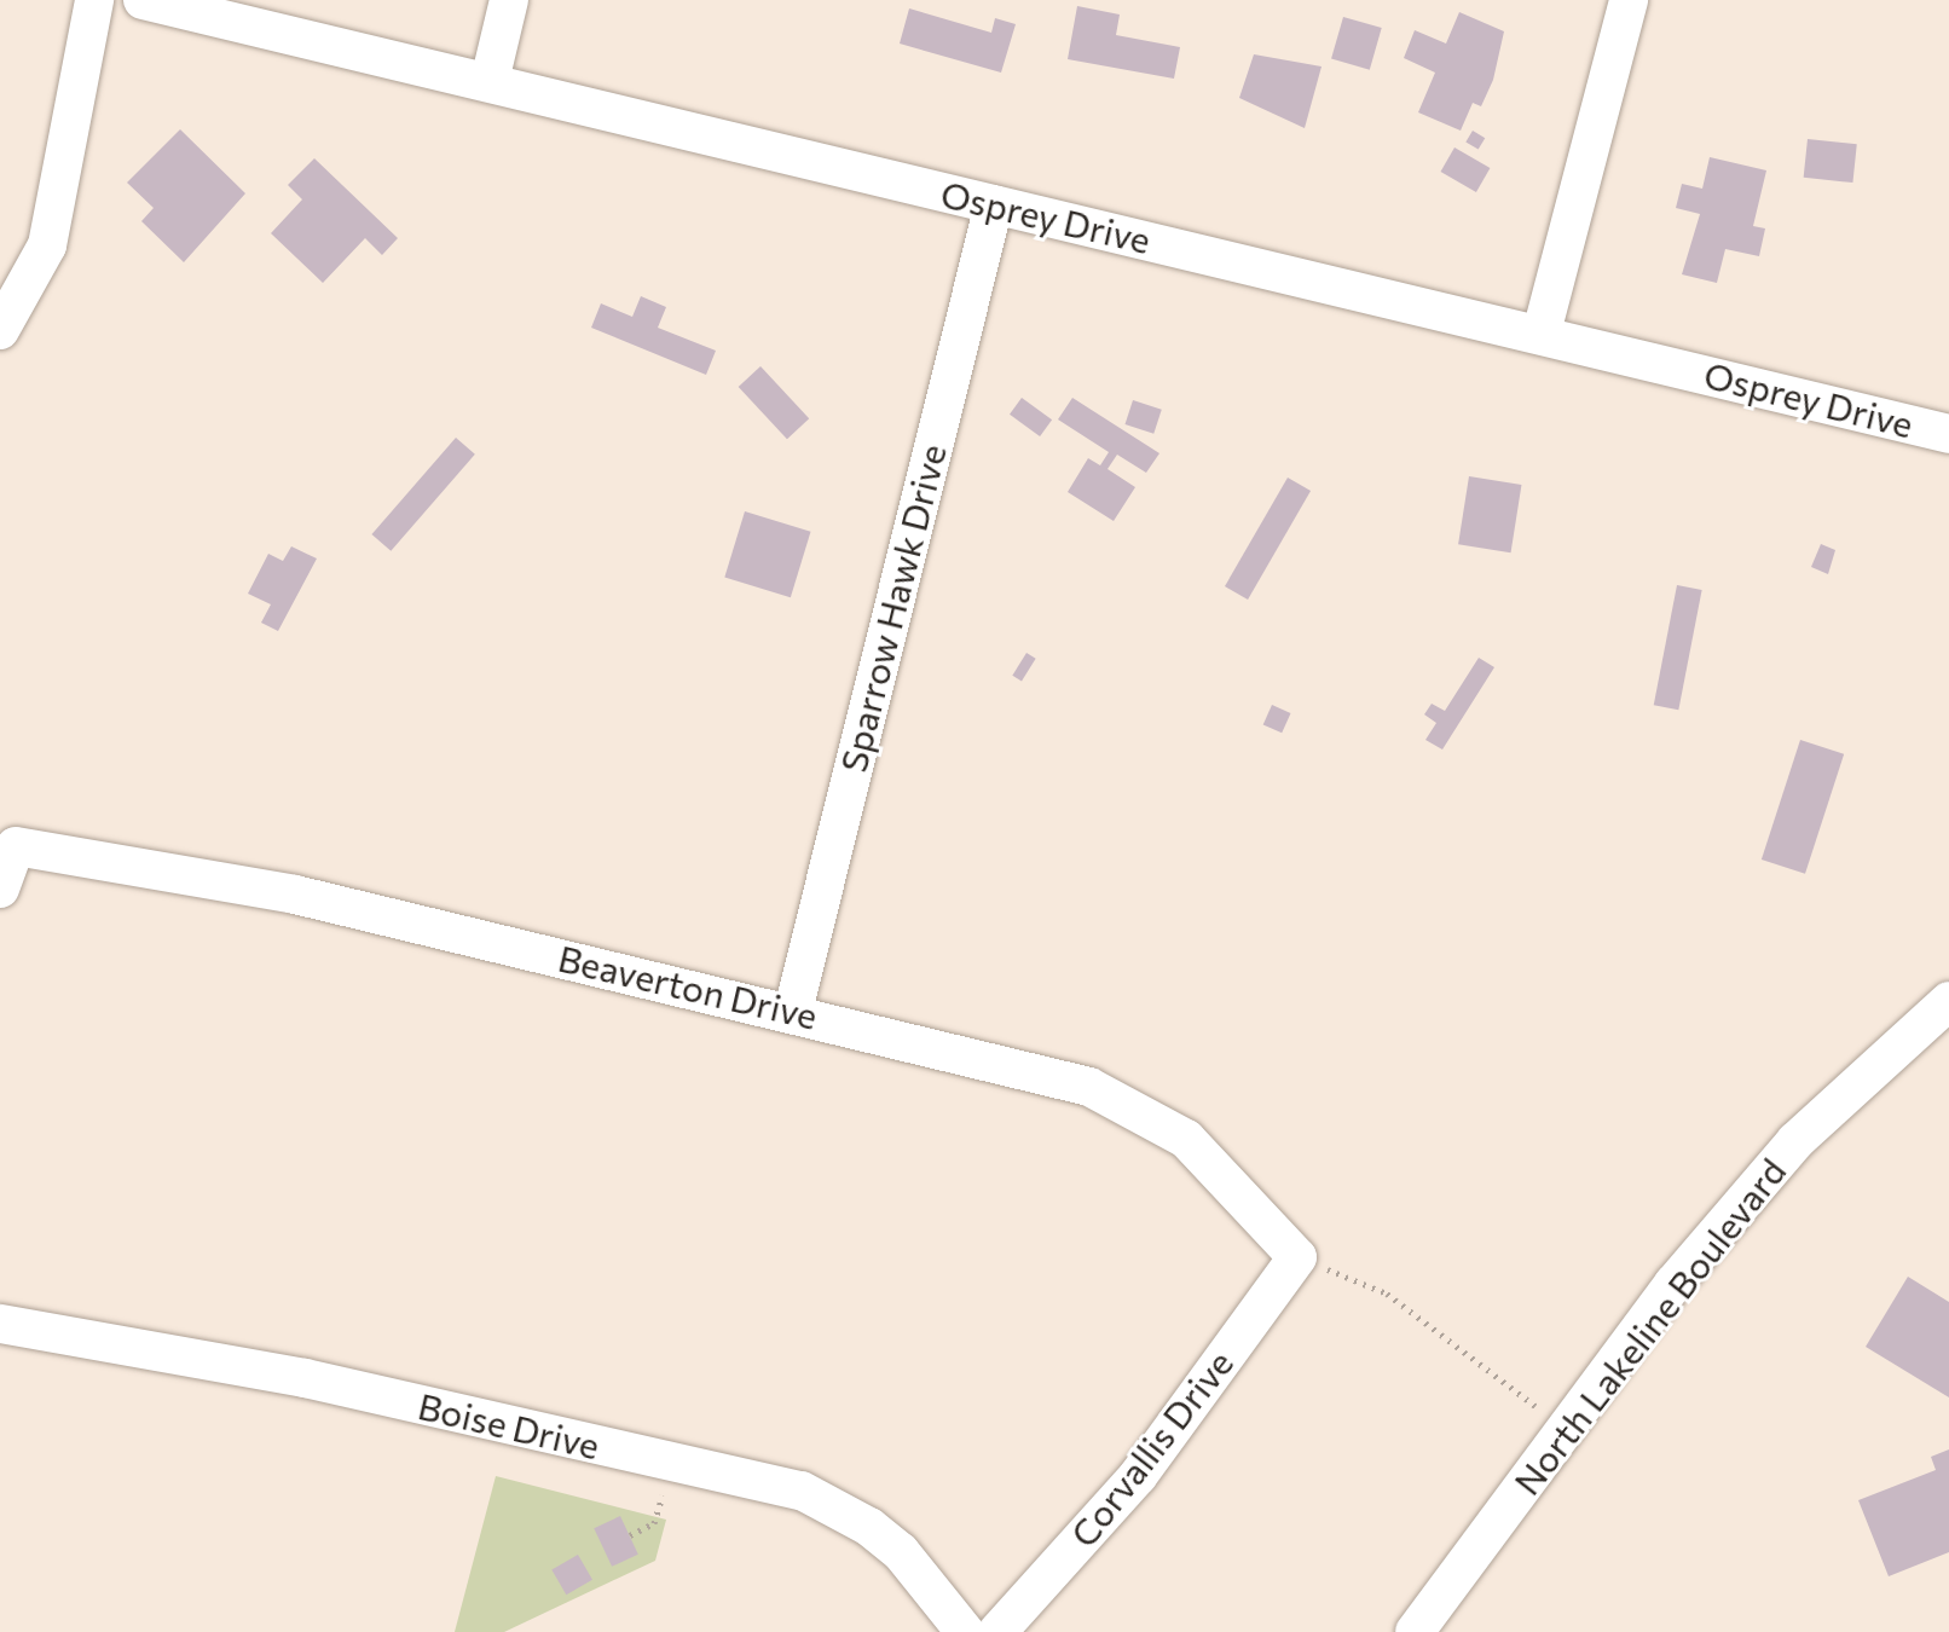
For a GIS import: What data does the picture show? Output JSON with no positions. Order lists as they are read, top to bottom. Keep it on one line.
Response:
{"streets":{"street":["Osprey Drive","Sparrow Hawk Drive","Beaverton Drive","North Lakeline Boulevard","Boise Drive","Corvallis Drive"]},"crossings":[["Osprey Drive","Sparrow Hawk Drive"],["Sparrow Hawk Drive","Beaverton Drive"],["Beaverton Drive","Corvallis Drive"]]}
